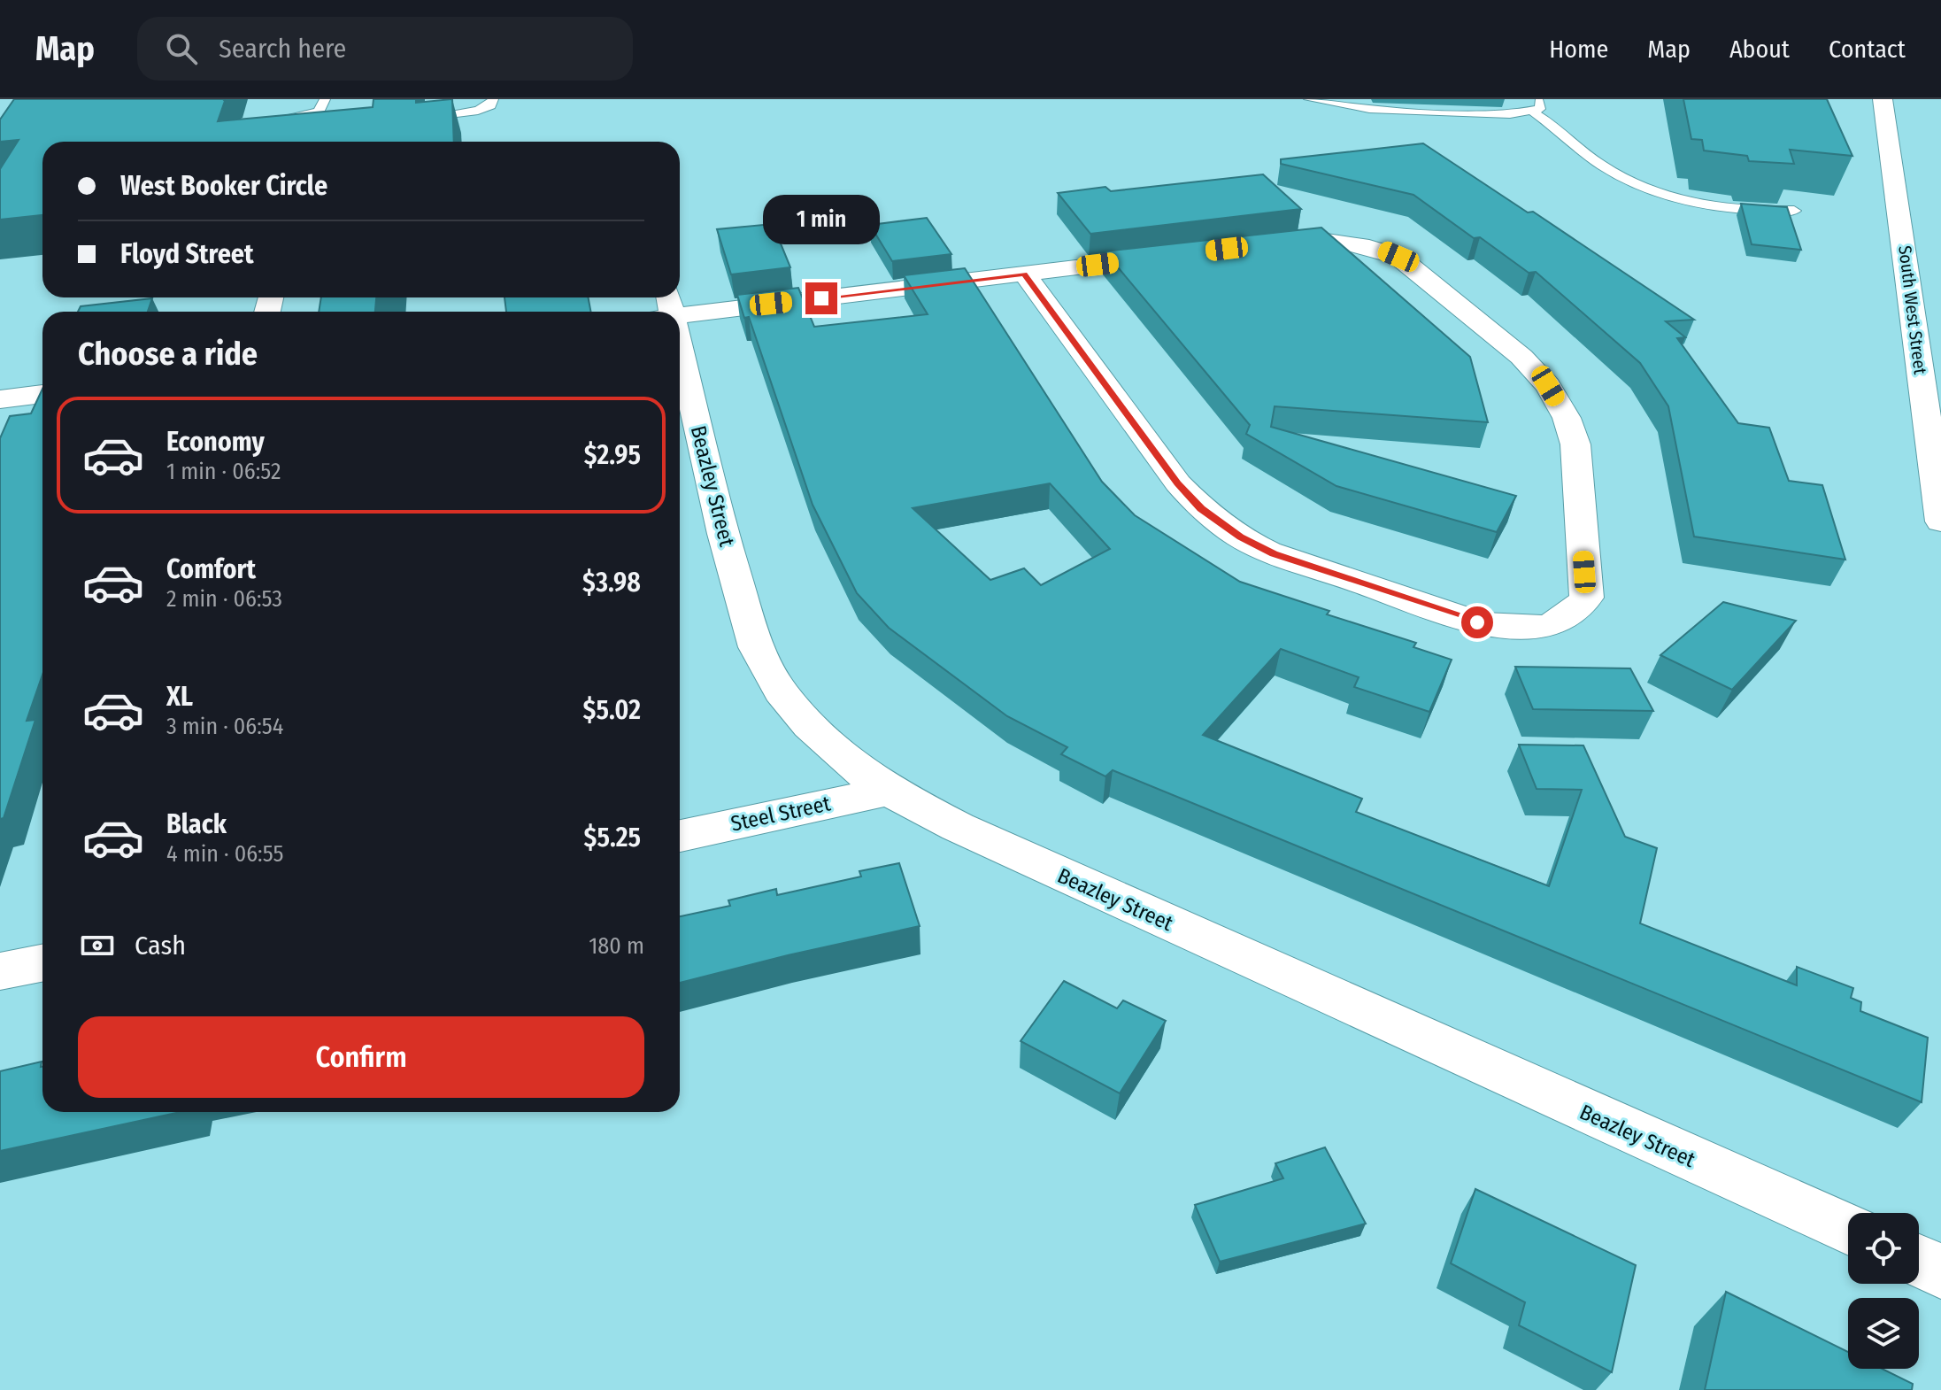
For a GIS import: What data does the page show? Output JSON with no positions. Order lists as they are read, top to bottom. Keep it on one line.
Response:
{"streets":{"street":["South West Street","Beazley Street","Steel Street"]},"crossings":[["Beazley Street","Steel Street"]],"page":{"header":"Map","search":"Search here","nav":["Home","Map","About","Contact"],"banner":["West Booker Circle","Floyd Street"],"bubble":"1 min","heading":"Choose a ride","list":[{"name":"Economy","note":"1 min · 06:52","value":"$2.95"},{"name":"Comfort","note":"2 min · 06:53","value":"$3.98"},{"name":"XL","note":"3 min · 06:54","value":"$5.02"},{"name":"Black","note":"4 min · 06:55","value":"$5.25"}],"pay":["Cash","180 m"],"buttons":"Confirm"}}
